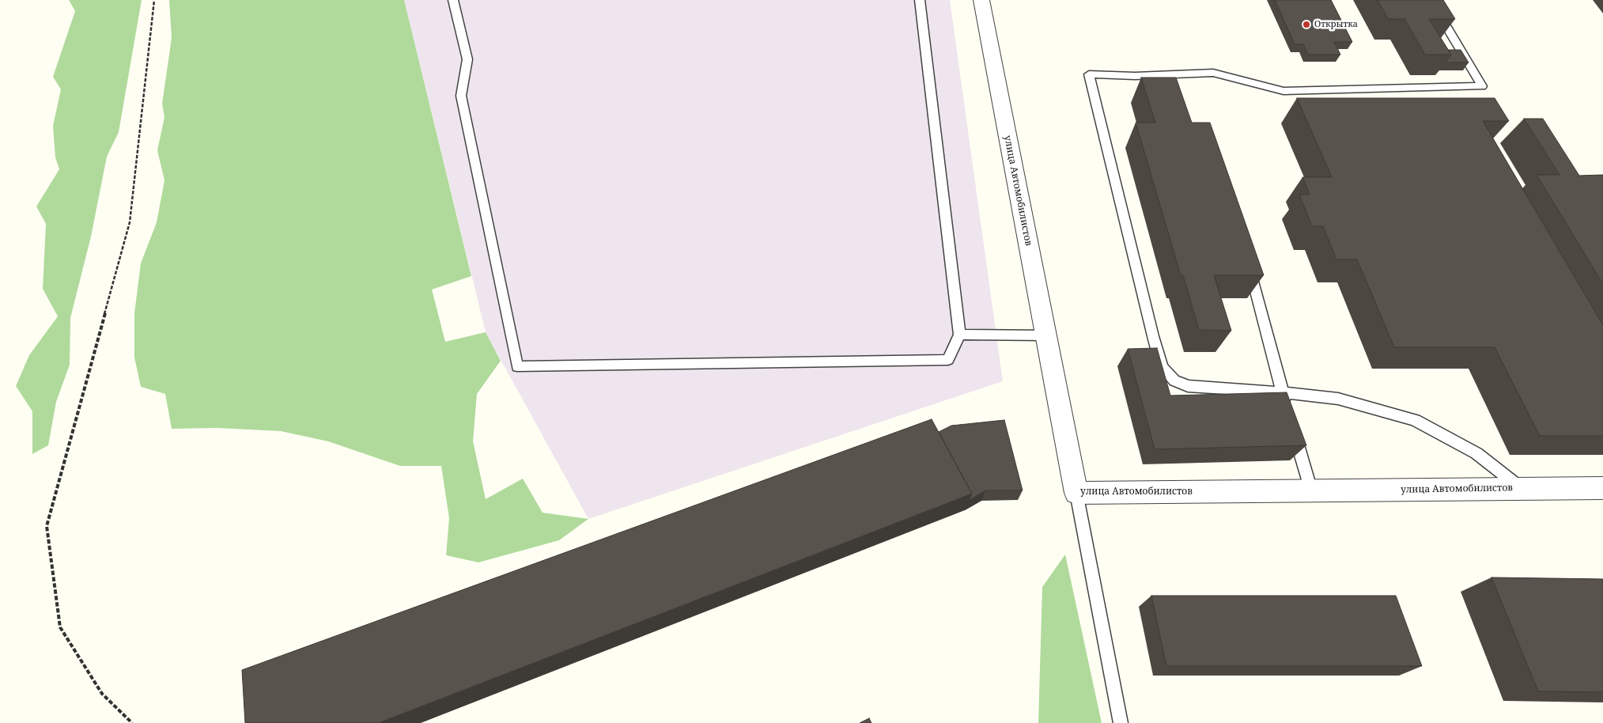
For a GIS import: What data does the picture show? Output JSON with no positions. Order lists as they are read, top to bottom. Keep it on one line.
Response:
{"streets":{"street":["улица Автомобилистов"]},"places":["Открытка"]}
